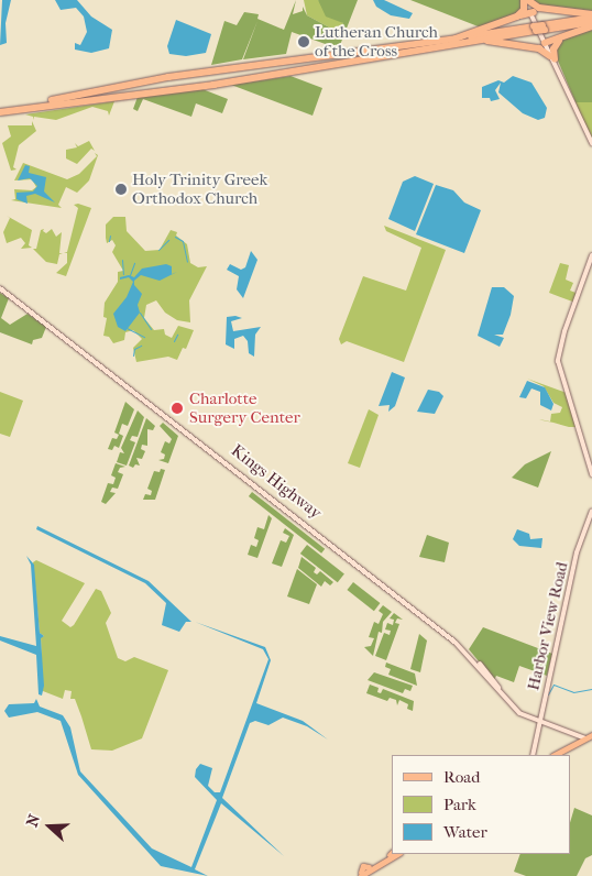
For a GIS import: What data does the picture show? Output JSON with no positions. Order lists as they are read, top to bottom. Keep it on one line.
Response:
{"streets":{"main road":["Kings Highway","Harbor View Road"]},"crossings":[["Kings Highway","Harbor View Road"]],"places":["Lutheran Church of the Cross","Holy Trinity Greek Orthodox Church","Charlotte Surgery Center"],"legend":["Road","Park","Water"],"north":"left"}
